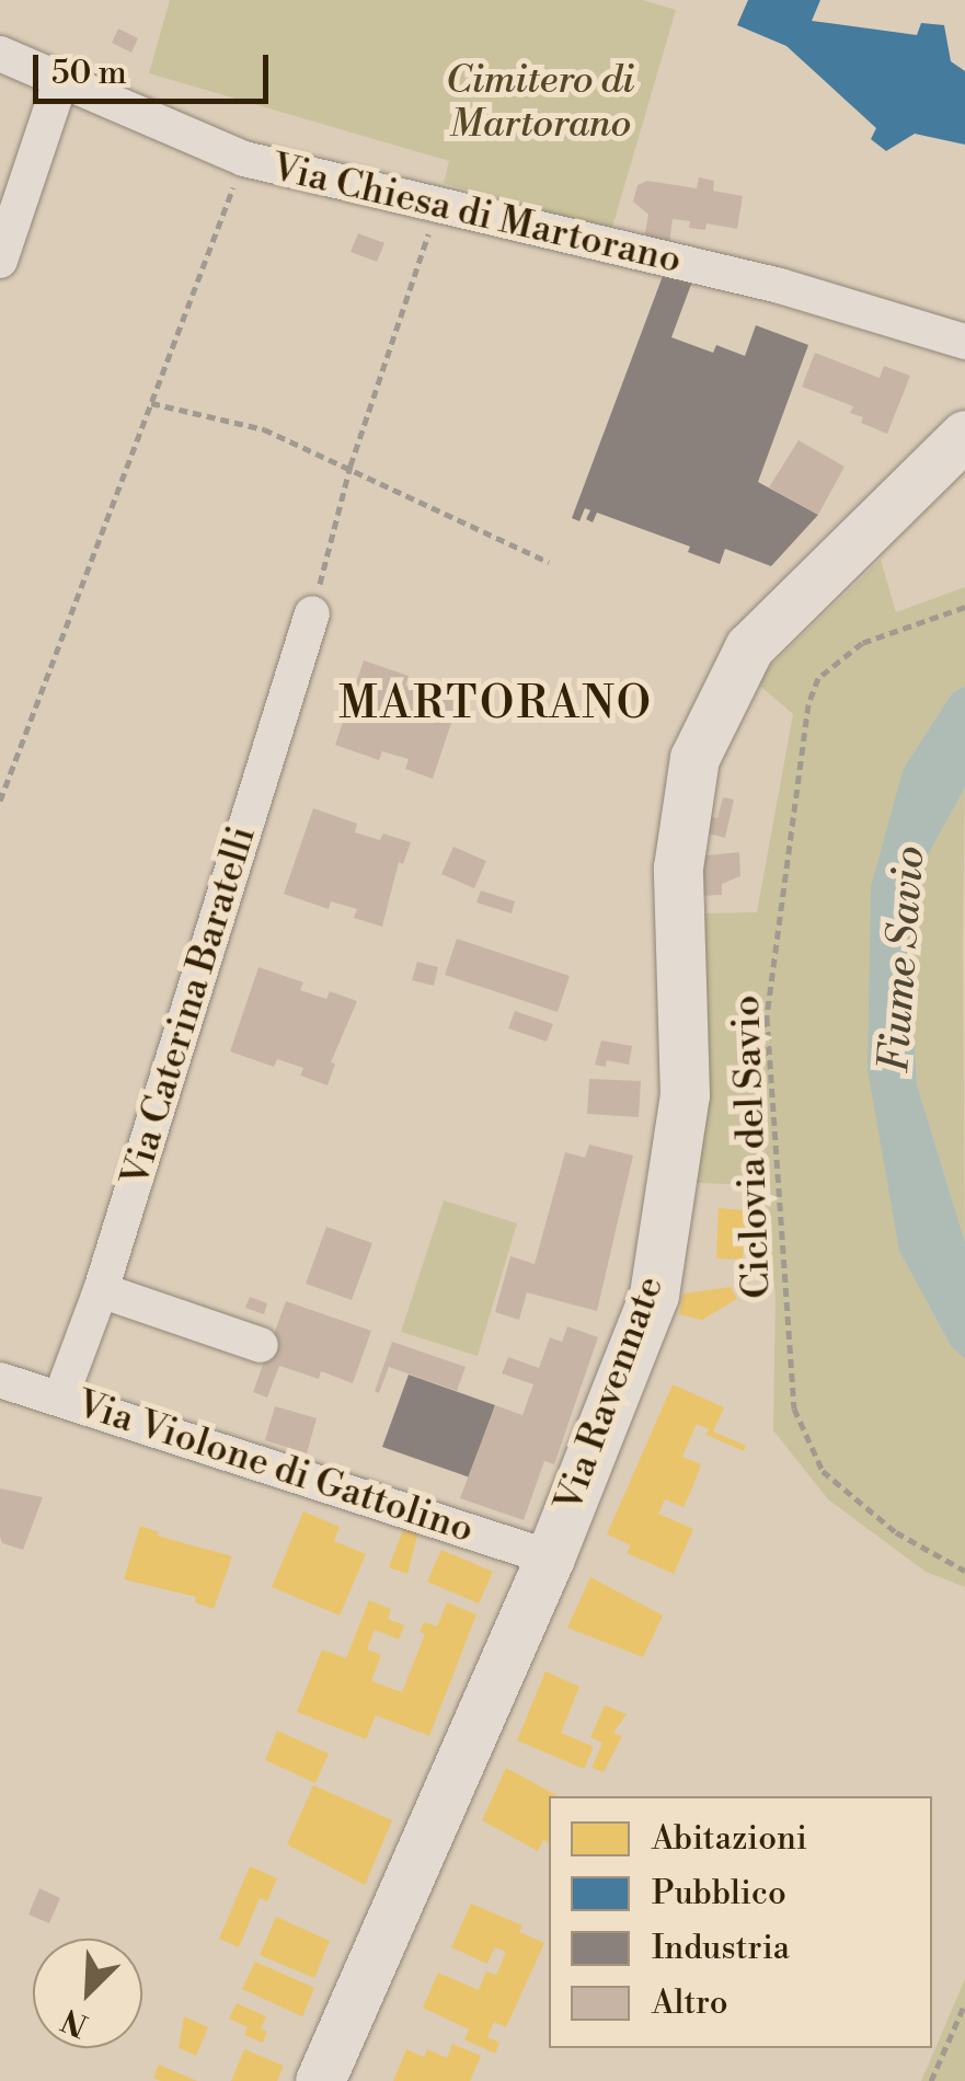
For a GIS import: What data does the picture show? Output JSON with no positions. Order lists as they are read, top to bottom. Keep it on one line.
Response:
{"streets":{"main road":["Via Ravennate"],"street":["Via Chiesa di Martorano","Via Caterina Baratelli","Via Violone di Gattolino"],"path":["Ciclovia del Savio"]},"crossings":[["Via Caterina Baratelli","Via Violone di Gattolino"],["Via Ravennate","Via Violone di Gattolino"]],"districts":["MARTORANO"],"water":["Fiume Savio"],"parks":["Cimitero di Martorano"],"legend":["Abitazioni","Pubblico","Industria","Altro"],"scale_bar":"50 m","north":"bottom left"}
